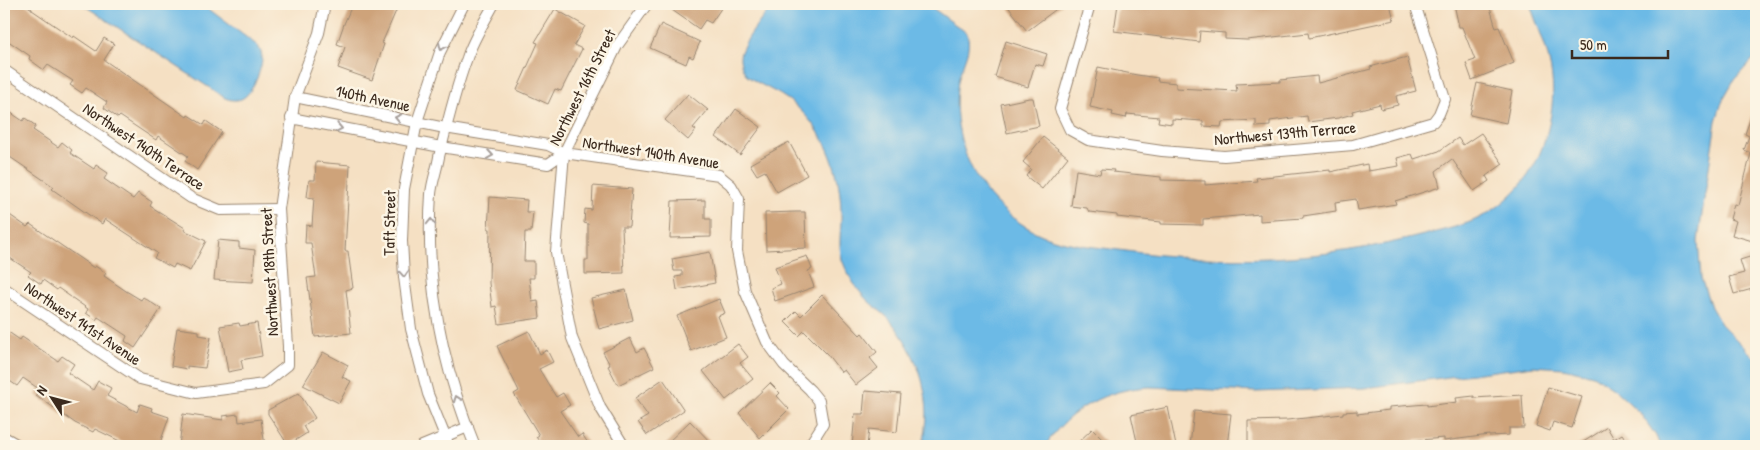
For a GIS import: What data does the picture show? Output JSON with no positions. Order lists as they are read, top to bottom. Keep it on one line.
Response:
{"streets":{"street":["Northwest 16th Street","140th Avenue","Northwest 139th Terrace","Northwest 140th Terrace","Northwest 140th Avenue","Taft Street","Northwest 18th Street","Northwest 141st Avenue"]},"crossings":[["Northwest 16th Street","Northwest 140th Avenue"],["140th Avenue","Northwest 140th Avenue"],["140th Avenue","Taft Street"],["140th Avenue","Northwest 18th Street"],["Northwest 140th Terrace","Northwest 18th Street"],["Northwest 18th Street","Northwest 141st Avenue"]],"scale_bar":"50 m","north":"top left"}
